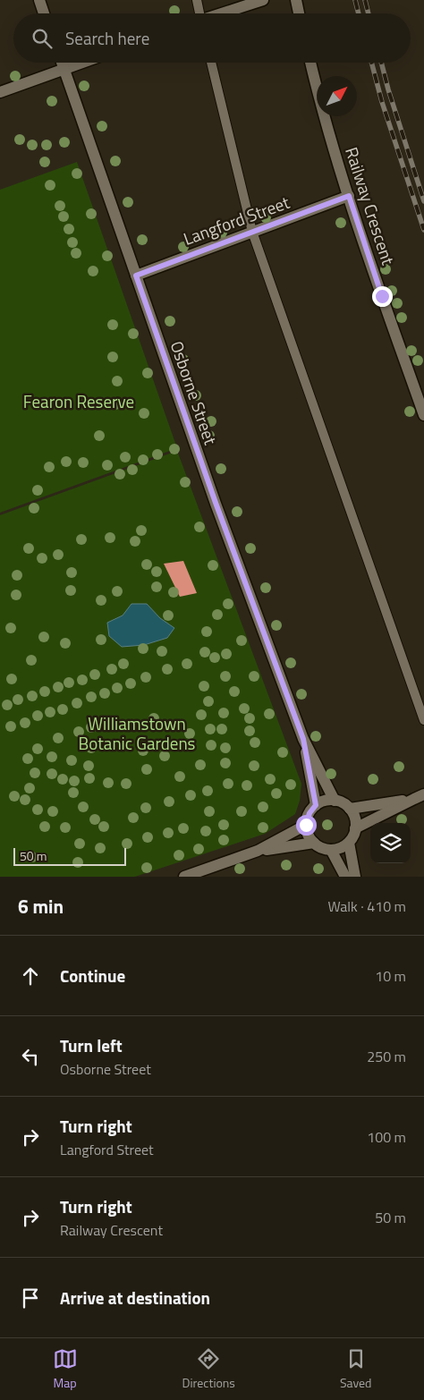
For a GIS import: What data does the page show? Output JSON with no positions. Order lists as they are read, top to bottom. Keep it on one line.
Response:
{"streets":{"street":["Railway Crescent","Langford Street","Osborne Street"]},"crossings":[["Railway Crescent","Langford Street"],["Langford Street","Osborne Street"]],"parks":["Fearon Reserve","Williamstown Botanic Gardens"],"scale_bar":"50 m","north":"top right","page":{"search":"Search here","scale":"50 m","heading":["6 min","Walk · 410 m"],"list":[["Continue","10 m"],["Turn left","Osborne Street","250 m"],["Turn right","Langford Street","100 m"],["Turn right","Railway Crescent","50 m"],"Arrive at destination"],"nav":["Map","Directions","Saved"]}}
